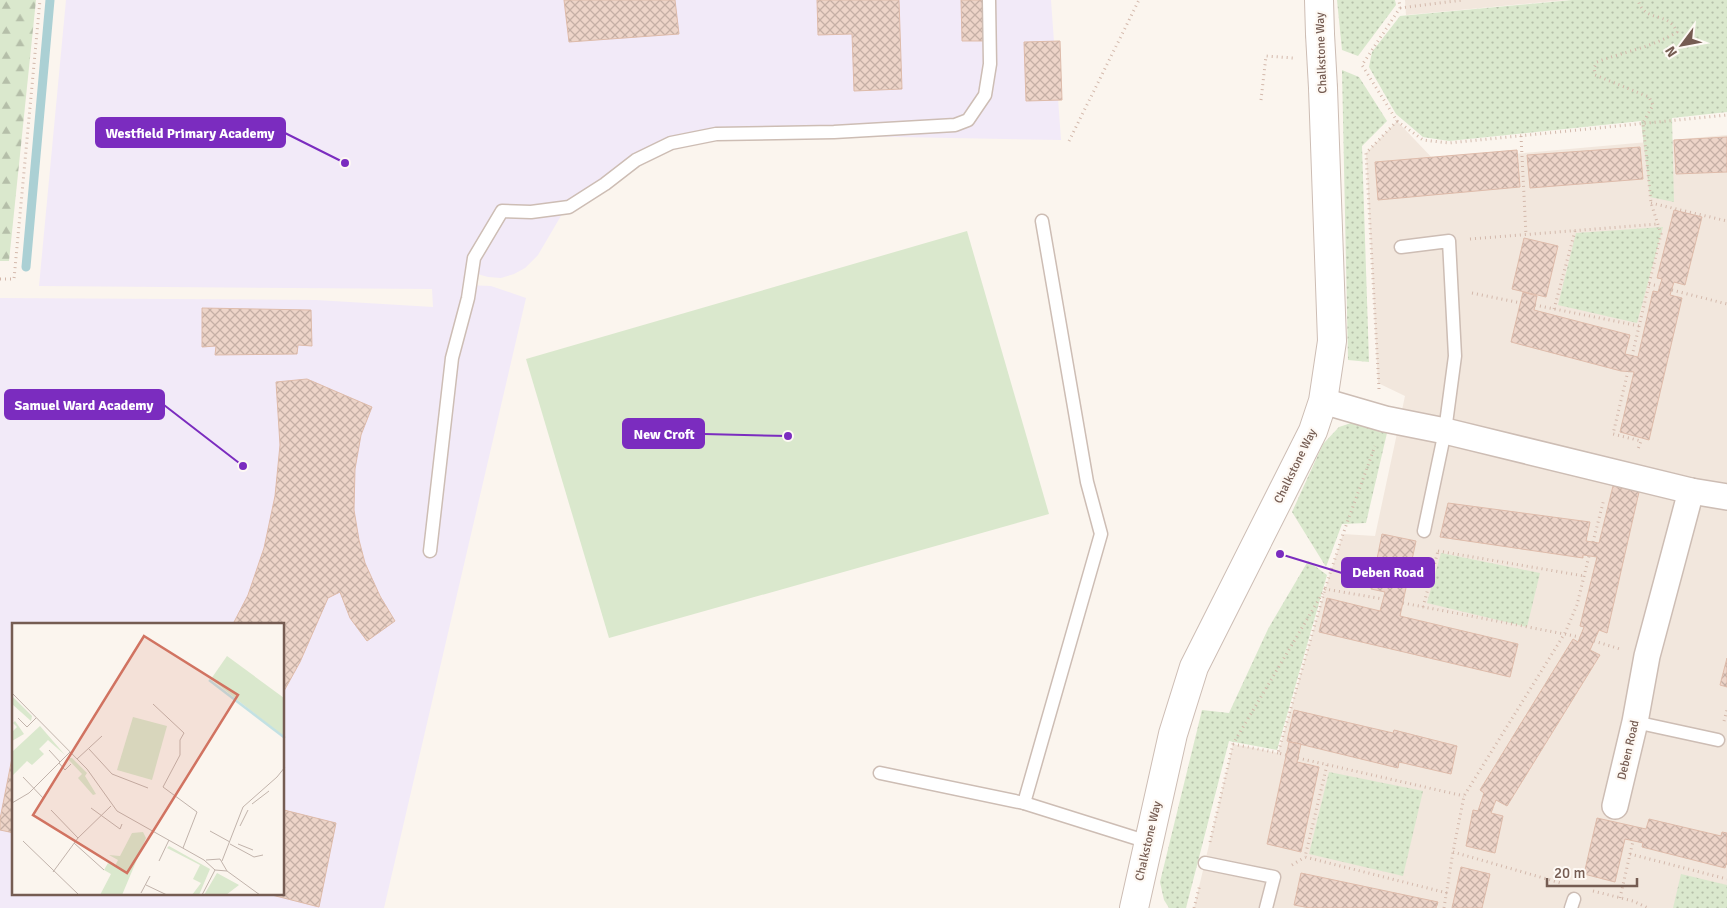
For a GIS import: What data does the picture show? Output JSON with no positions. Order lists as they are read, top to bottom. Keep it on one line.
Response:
{"streets":{"street":["Chalkstone Way","Deben Road"]},"places":["Westfield Primary Academy","New Croft","Samuel Ward Academy","Deben Road"],"scale_bar":"20 m","north":"bottom left"}
